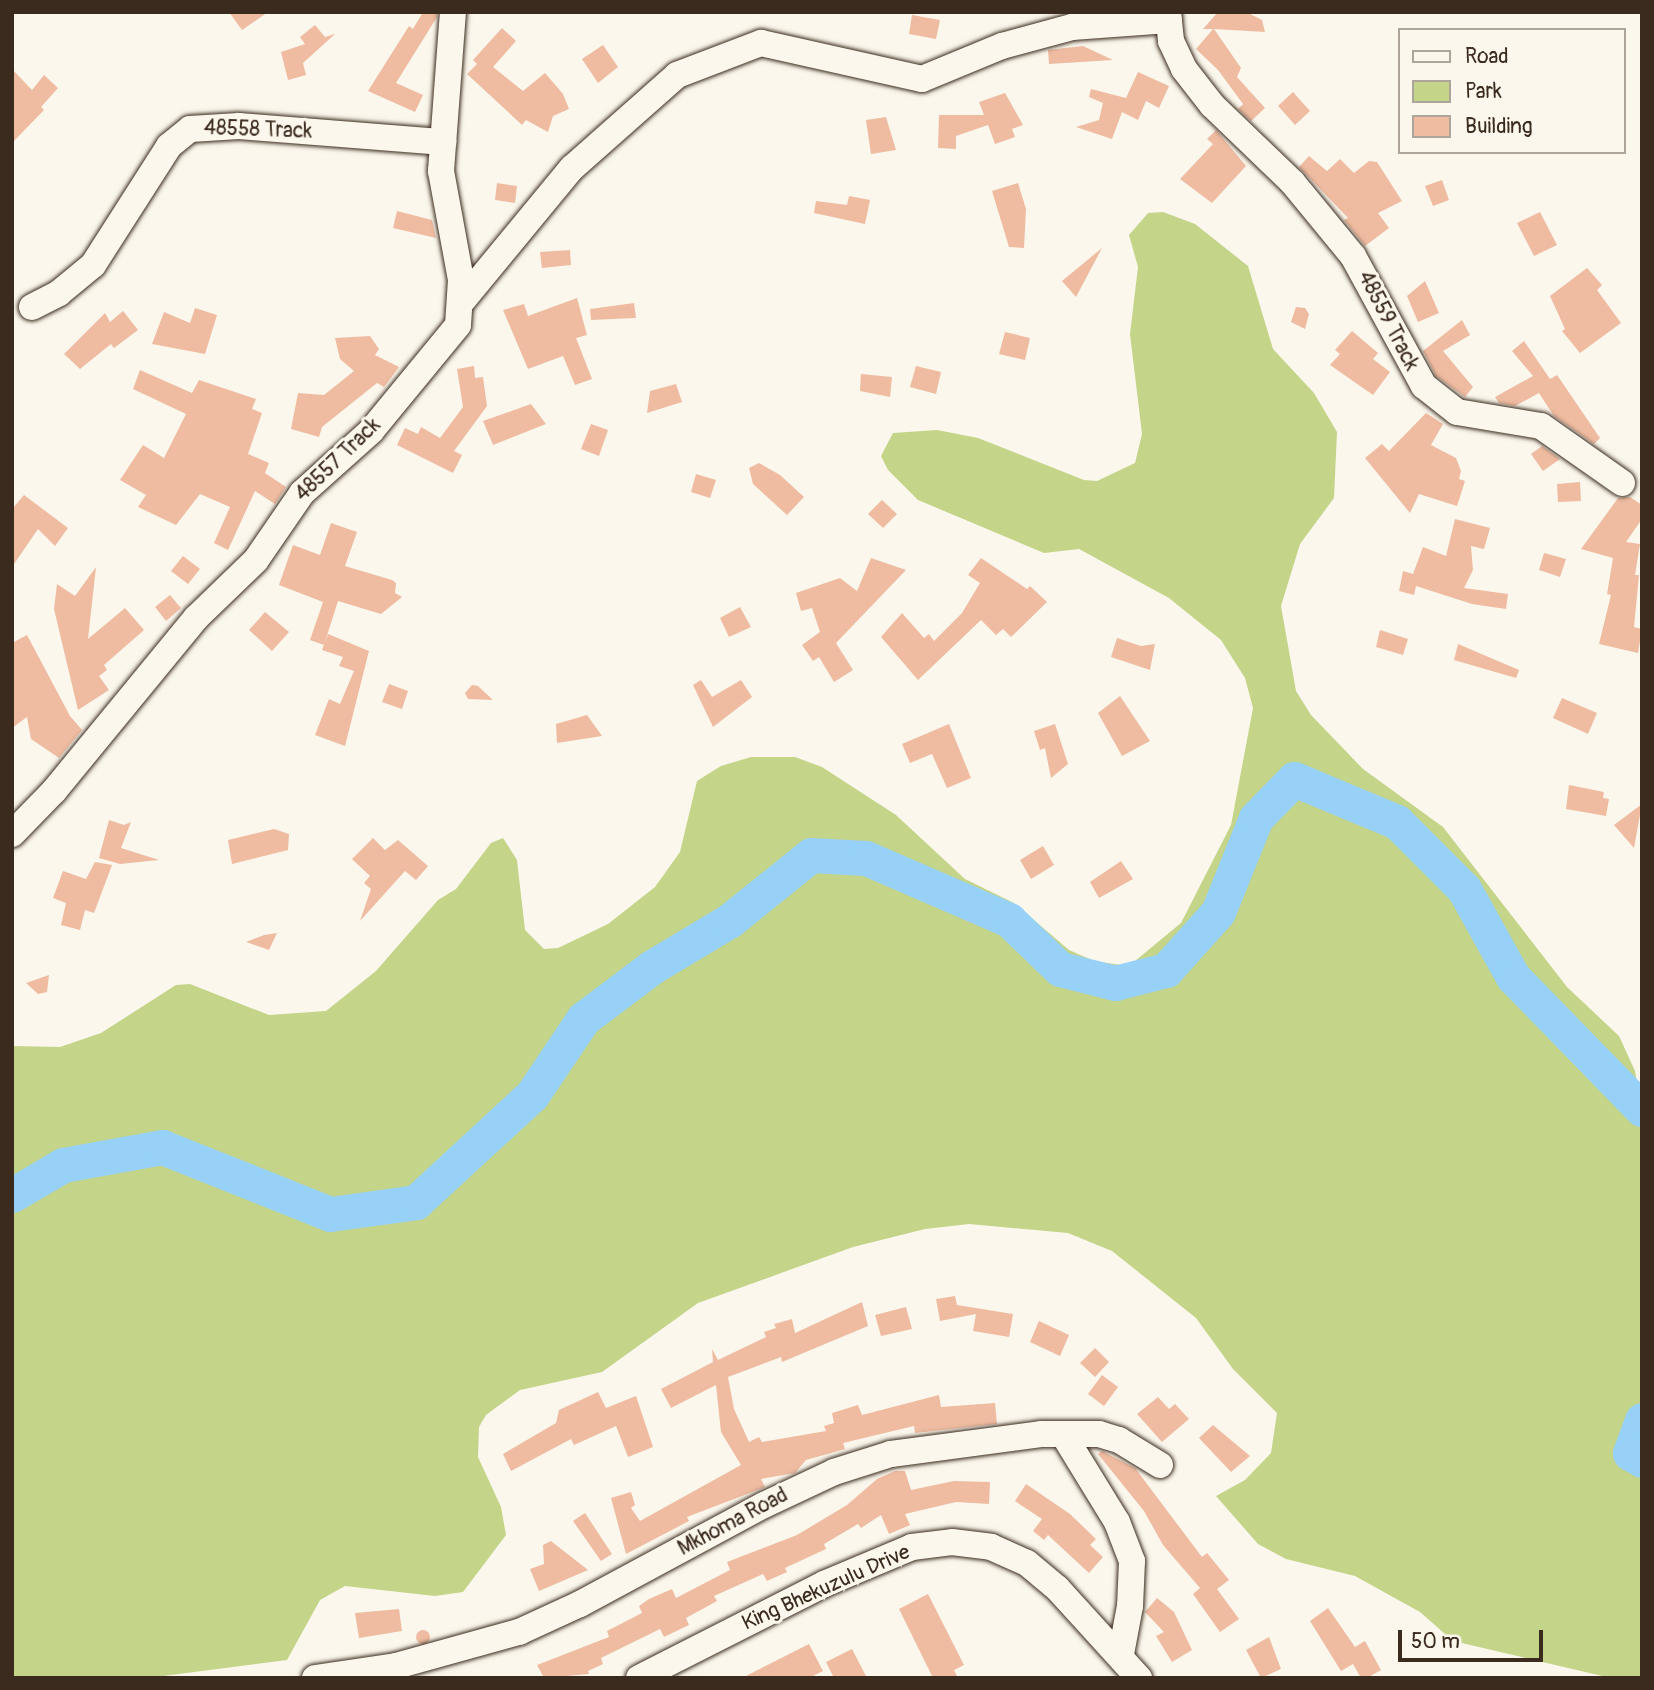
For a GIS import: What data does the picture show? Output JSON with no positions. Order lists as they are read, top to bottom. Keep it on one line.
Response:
{"streets":{"street":["48558 Track","48559 Track","48557 Track","Mkhoma Road","King Bhekuzulu Drive"]},"crossings":[["48558 Track","48557 Track"]],"legend":["Road","Park","Building"],"scale_bar":"50 m"}
